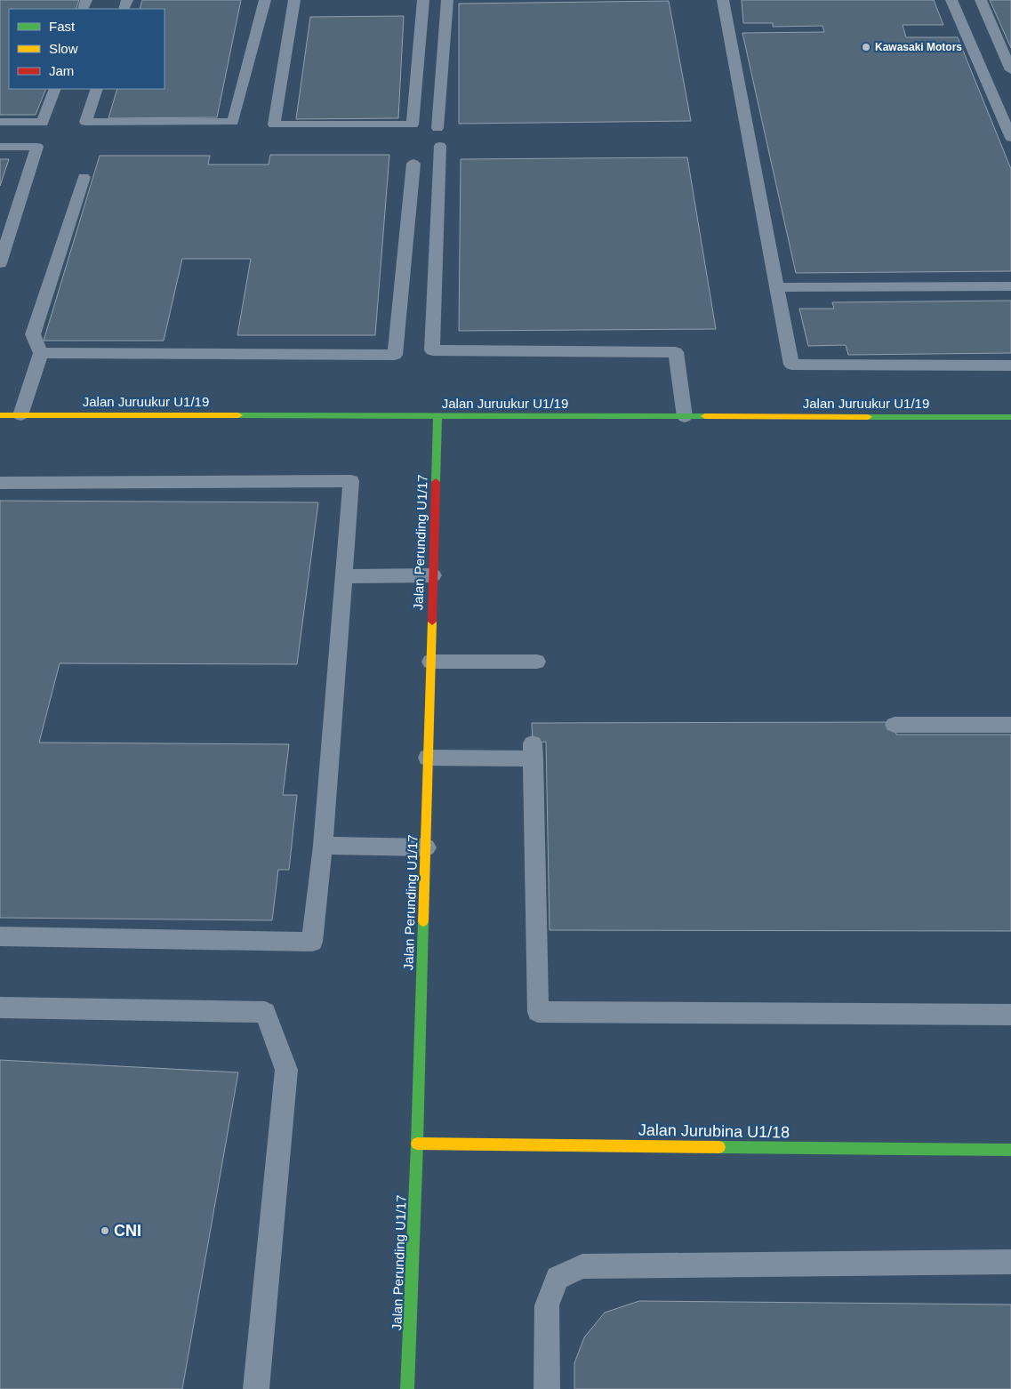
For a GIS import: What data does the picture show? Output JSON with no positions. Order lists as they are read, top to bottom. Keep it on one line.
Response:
{"streets":{"street":["Jalan Juruukur U1/19","Jalan Perunding U1/17","Jalan Jurubina U1/18"]},"crossings":[["Jalan Juruukur U1/19","Jalan Perunding U1/17"],["Jalan Perunding U1/17","Jalan Jurubina U1/18"]],"places":["Kawasaki Motors","CNI"],"legend":["Fast","Slow","Jam"]}
